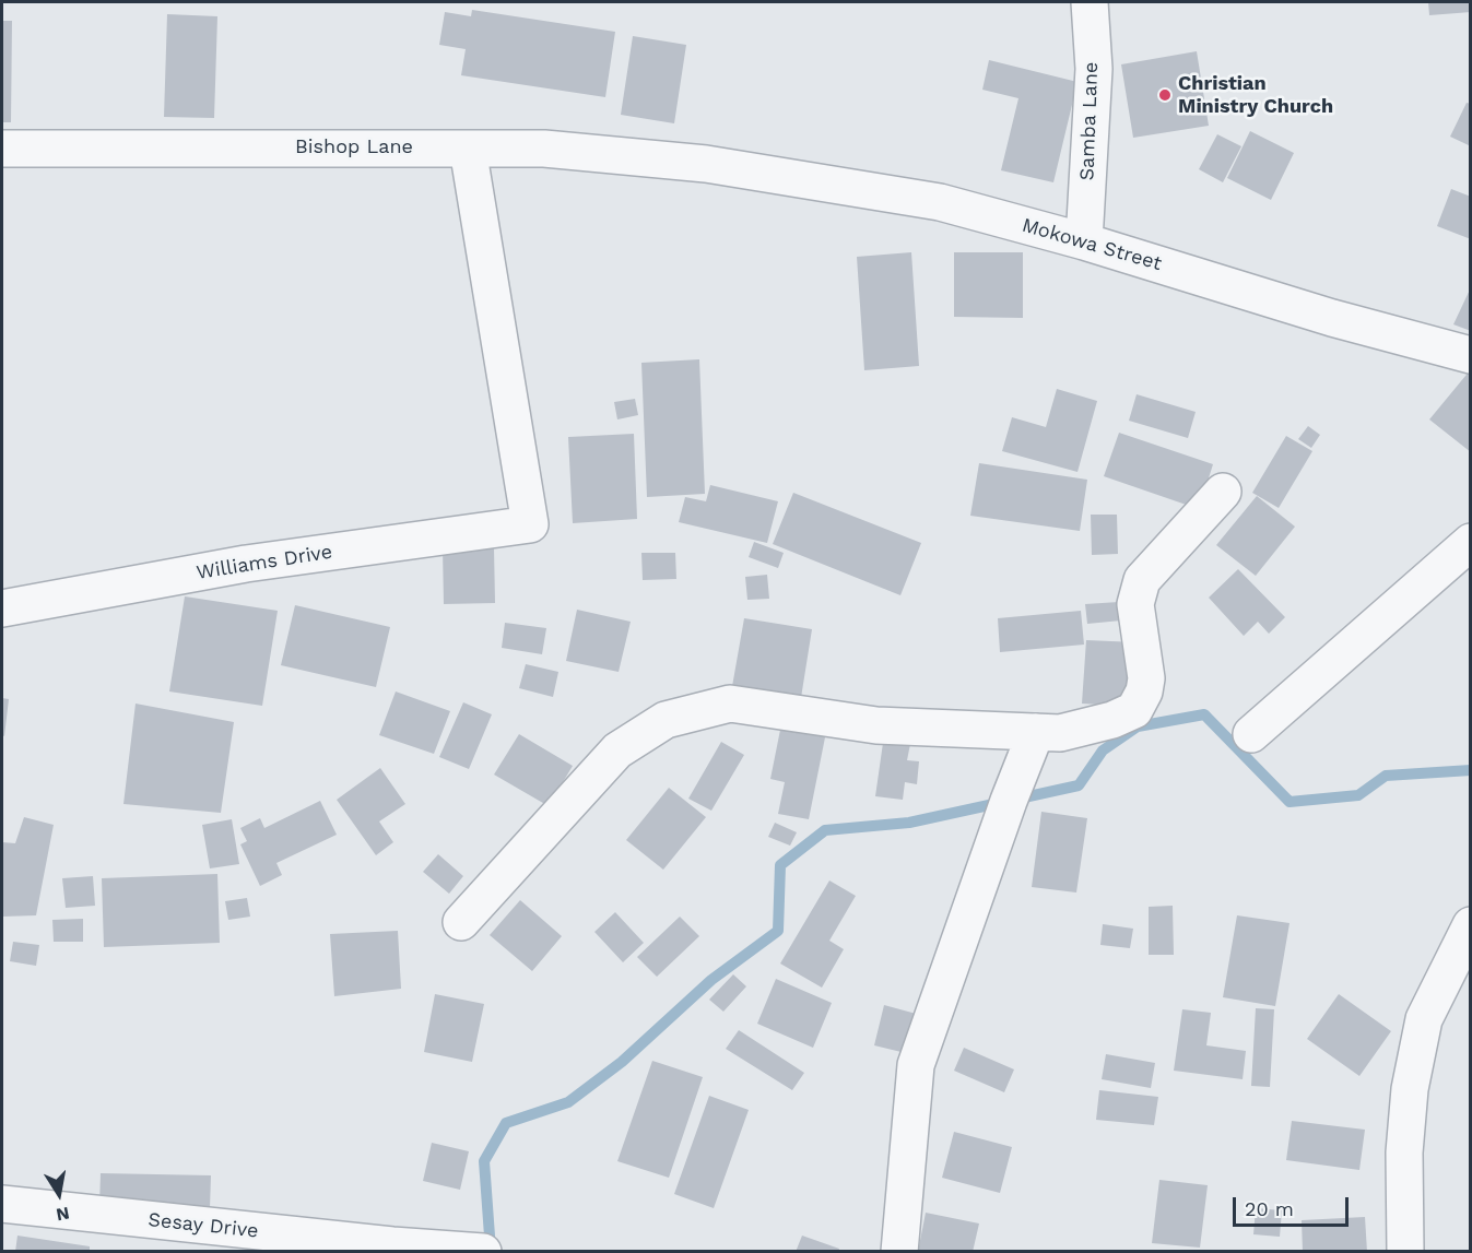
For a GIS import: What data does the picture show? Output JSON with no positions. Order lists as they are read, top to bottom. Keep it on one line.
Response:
{"streets":{"street":["Samba Lane","Bishop Lane","Mokowa Street","Williams Drive","Sesay Drive"]},"crossings":[["Samba Lane","Mokowa Street"],["Bishop Lane","Mokowa Street"],["Bishop Lane","Williams Drive"]],"places":["Christian Ministry Church"],"scale_bar":"20 m","north":"bottom"}
